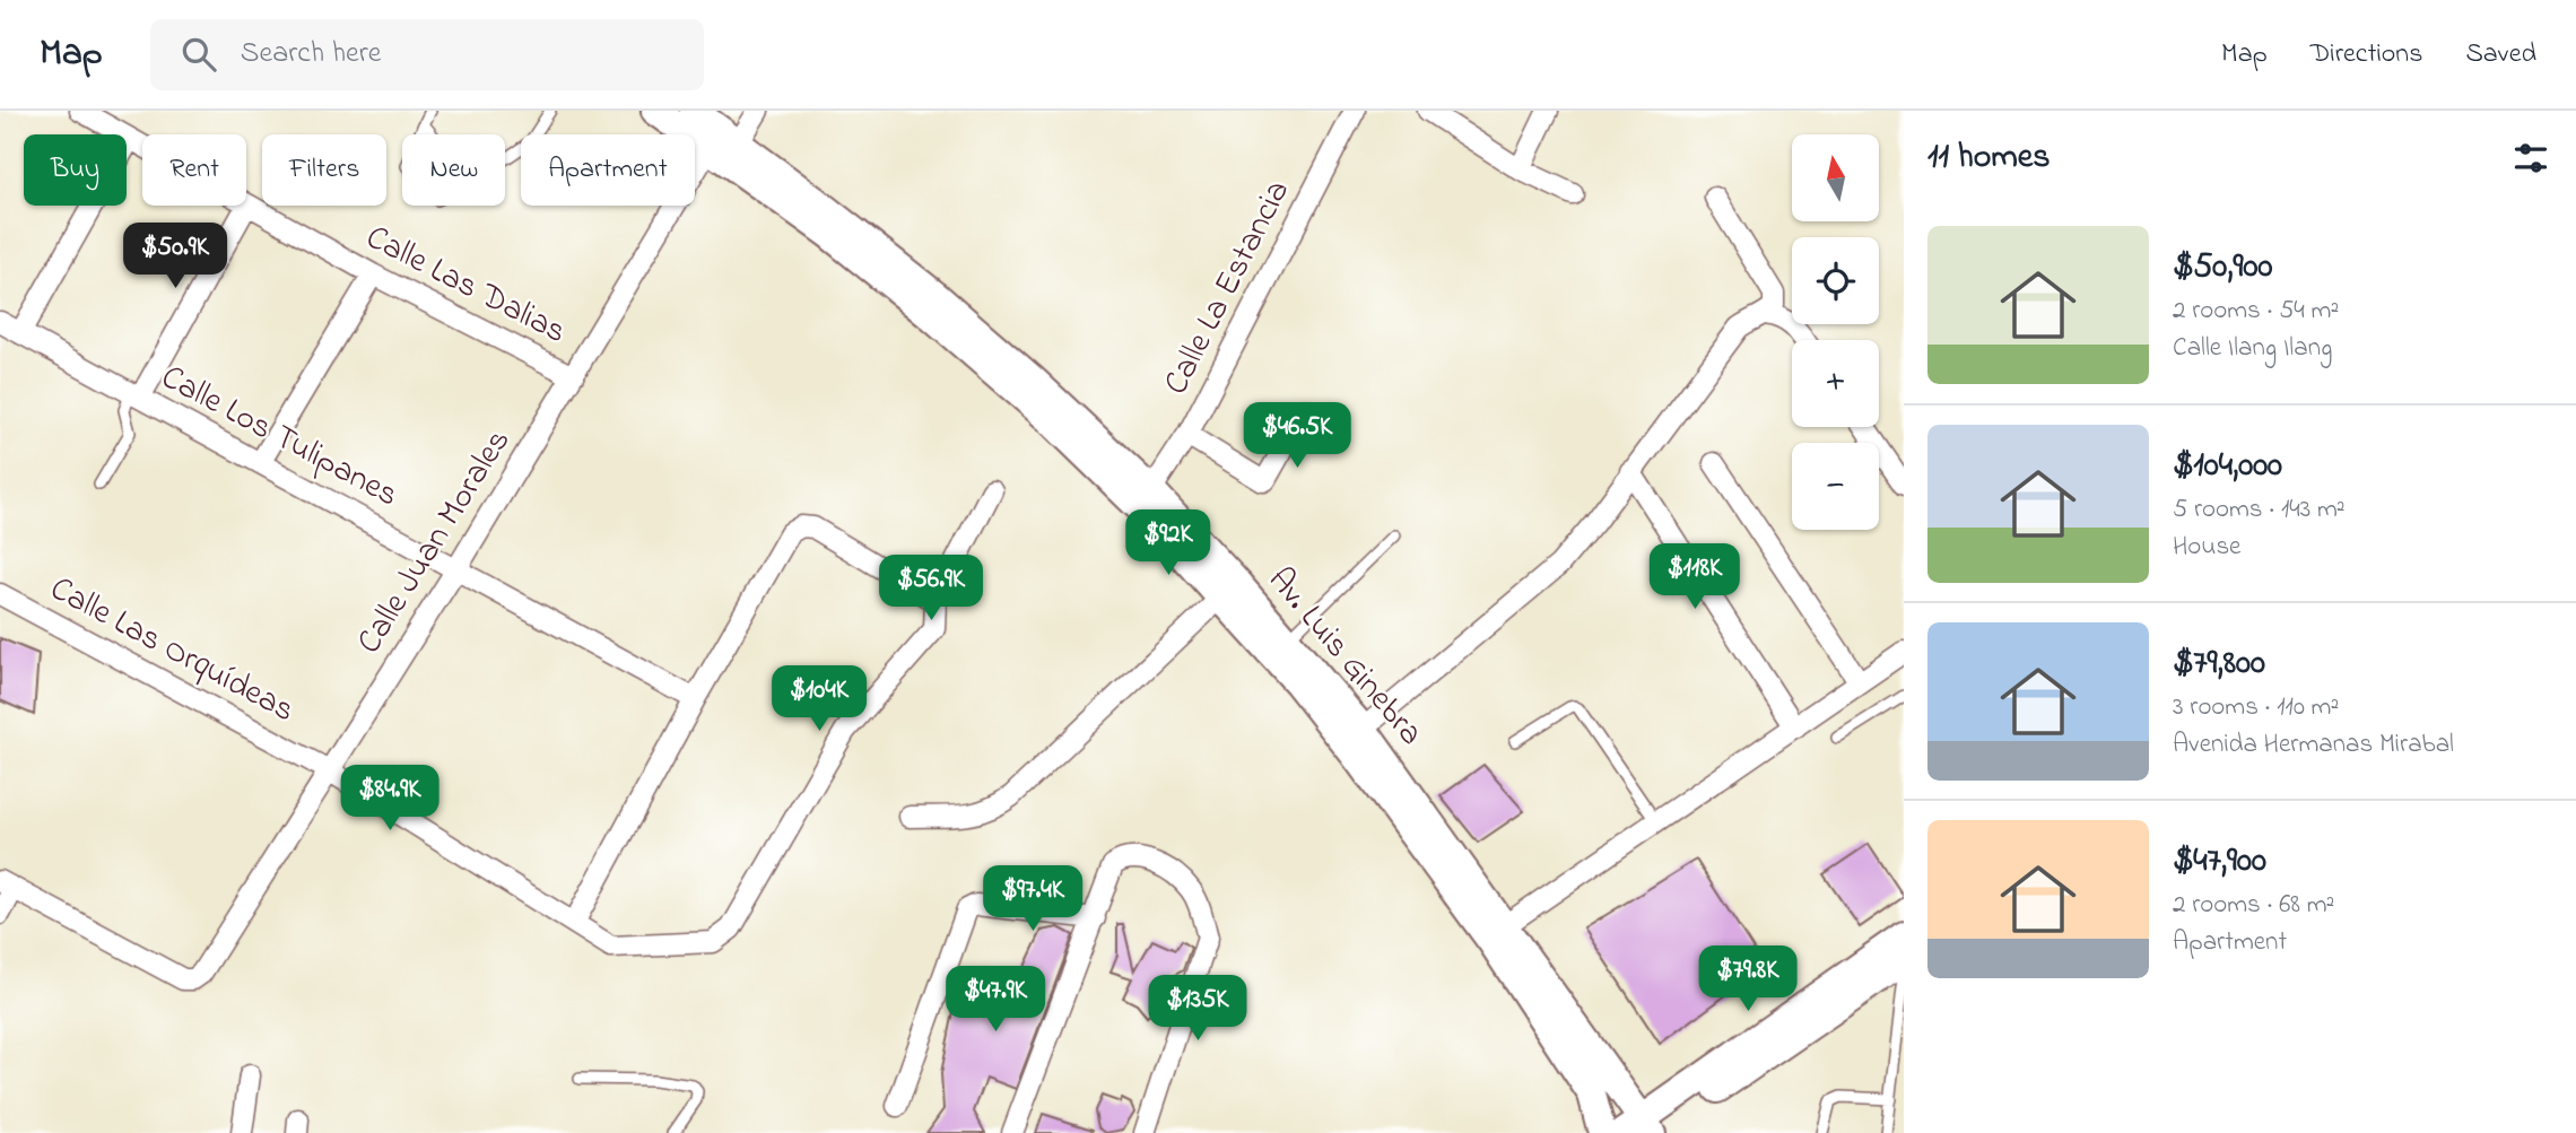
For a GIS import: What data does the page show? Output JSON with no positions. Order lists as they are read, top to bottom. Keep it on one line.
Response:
{"streets":{"street":["Calle Las Dalias","Calle La Estancia","Calle Los Tulipanes","Calle Juan Morales","Calle Las Orquídeas","Av. Luis Ginebra"]},"crossings":[["Calle Las Dalias","Calle Juan Morales"],["Calle La Estancia","Av. Luis Ginebra"],["Calle Los Tulipanes","Calle Juan Morales"],["Calle Juan Morales","Calle Las Orquídeas"],["Calle Juan Morales","Av. Luis Ginebra"]],"north":"top","page":{"header":"Map","search":"Search here","nav":["Map","Directions","Saved"],"heading":"11 homes","map_buttons":["+","−"],"chip":["Buy","Rent","Filters","New","Apartment"],"list":[{"name":"$50,900","note":"2 rooms · 54 m² · Calle Ilang Ilang"},{"name":"$104,000","note":"5 rooms · 143 m² · House"},{"name":"$79,800","note":"3 rooms · 110 m² · Avenida Hermanas Mirabal"},{"name":"$47,900","note":"2 rooms · 68 m² · Apartment"}],"price":["$50.9K","$46.5K","$92K","$118K","$56.9K","$104K","$84.9K","$97.4K","$79.8K","$47.9K","$135K"]}}
